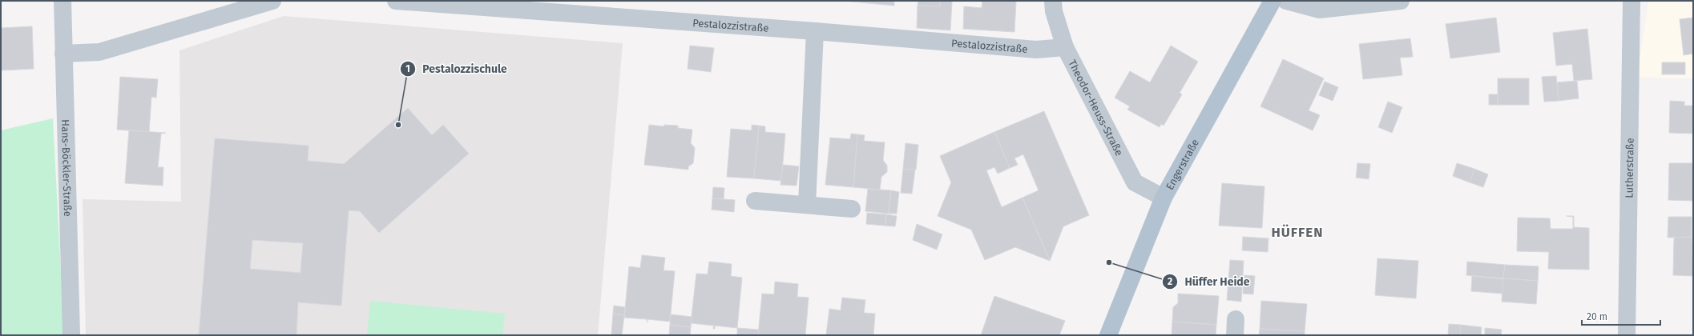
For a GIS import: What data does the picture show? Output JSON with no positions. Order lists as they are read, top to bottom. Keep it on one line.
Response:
{"streets":{"main road":["Engerstraße"],"street":["Pestalozzistraße","Theodor-Heuss-Straße","Hans-Böckler-Straße","Lutherstraße"]},"crossings":[["Pestalozzistraße","Theodor-Heuss-Straße"],["Theodor-Heuss-Straße","Engerstraße"]],"districts":["HÜFFEN"],"places":["Pestalozzischule","Hüffer Heide"],"scale_bar":"20 m"}
